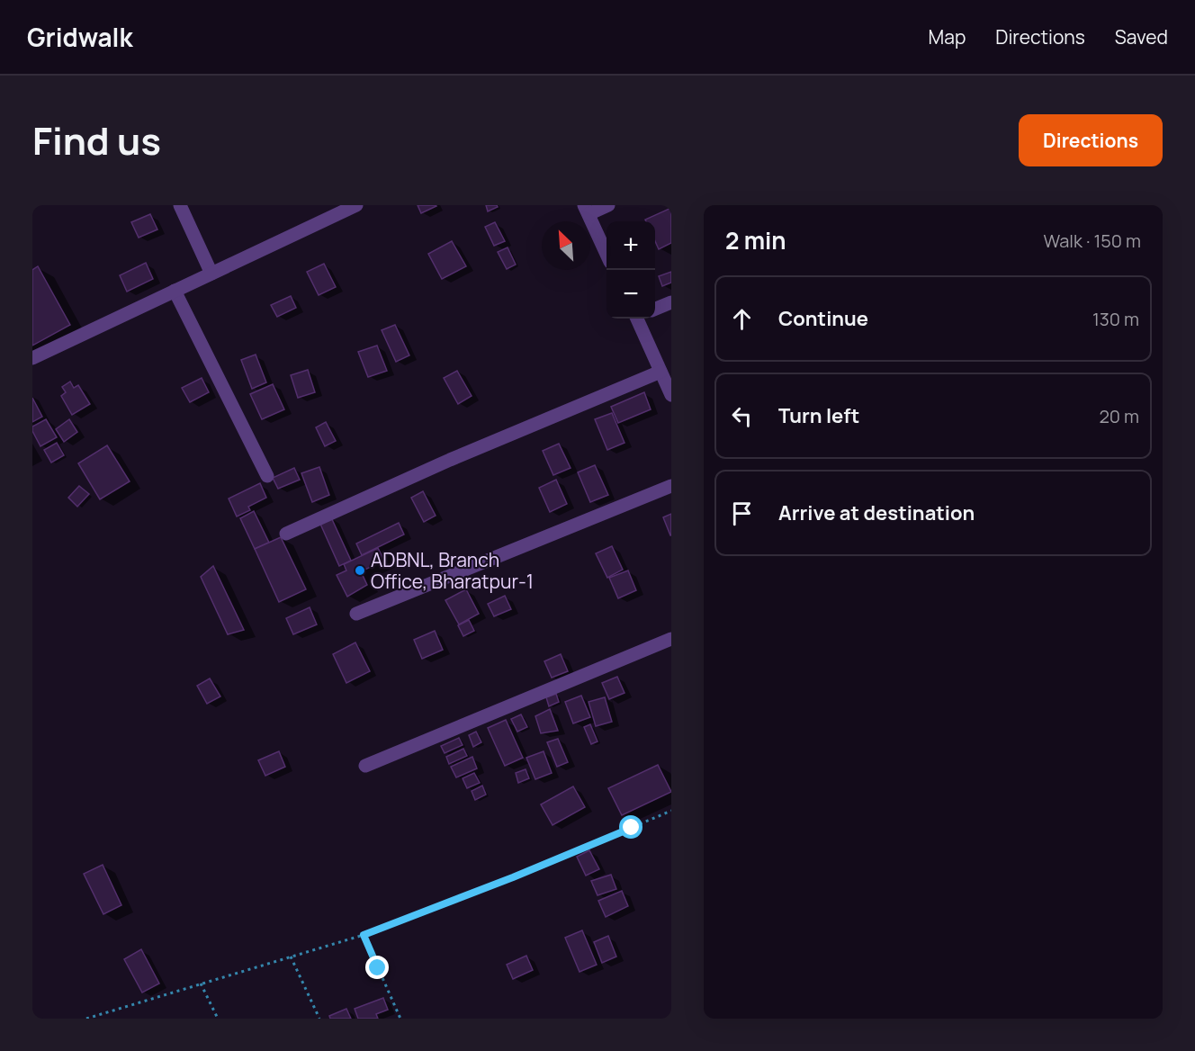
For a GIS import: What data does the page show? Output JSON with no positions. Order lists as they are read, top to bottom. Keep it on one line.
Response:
{"places":["ADBNL, Branch Office, Bharatpur-1"],"north":"top left","page":{"header":"Gridwalk","nav":["Map","Directions","Saved"],"title":"Find us","buttons":"Directions","heading":["2 min","Walk · 150 m"],"map_buttons":["+","−"],"list":[["Continue","130 m"],["Turn left","20 m"],"Arrive at destination"]}}
